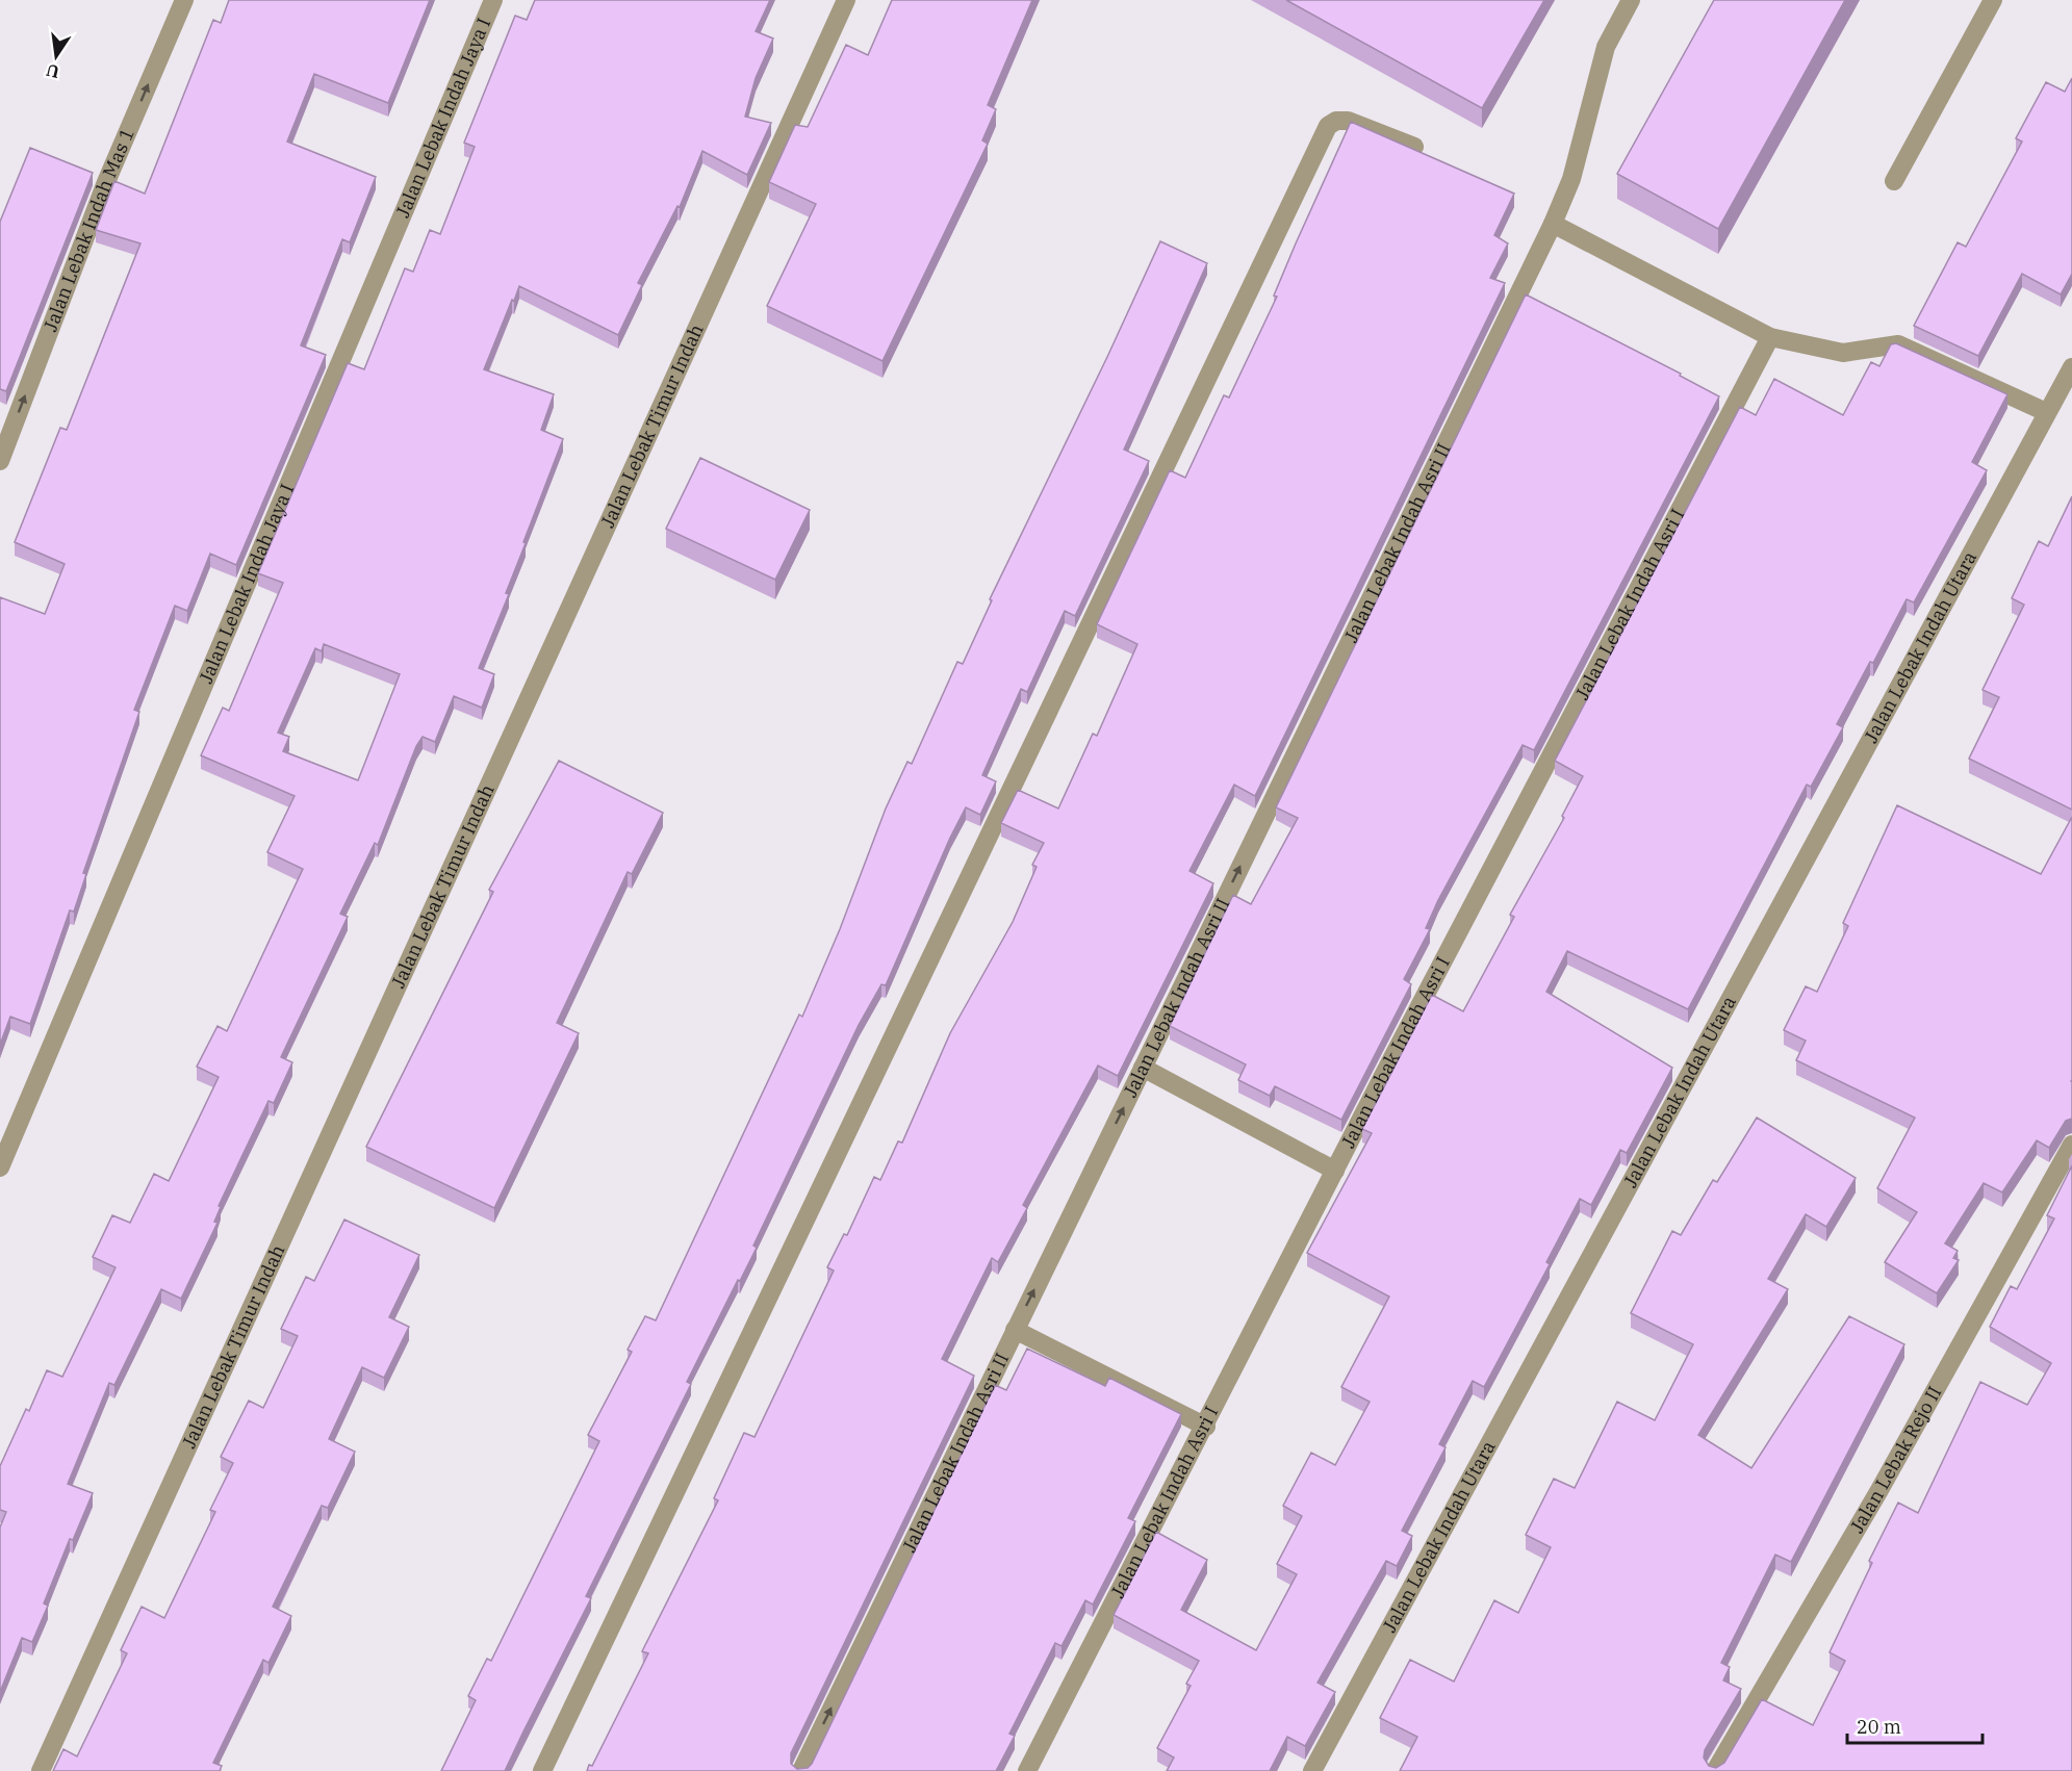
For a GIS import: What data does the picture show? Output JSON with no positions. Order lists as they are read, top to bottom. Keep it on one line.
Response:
{"streets":{"street":["Jalan Lebak Indah Jaya I","Jalan Lebak Indah Mas 1","Jalan Lebak Timur Indah","Jalan Lebak Indah Asri II","Jalan Lebak Indah Asri I","Jalan Lebak Indah Utara","Jalan Lebak Rejo II"]},"one_way":["Jalan Lebak Indah Mas 1","Jalan Lebak Indah Asri II"],"scale_bar":"20 m","north":"bottom"}
